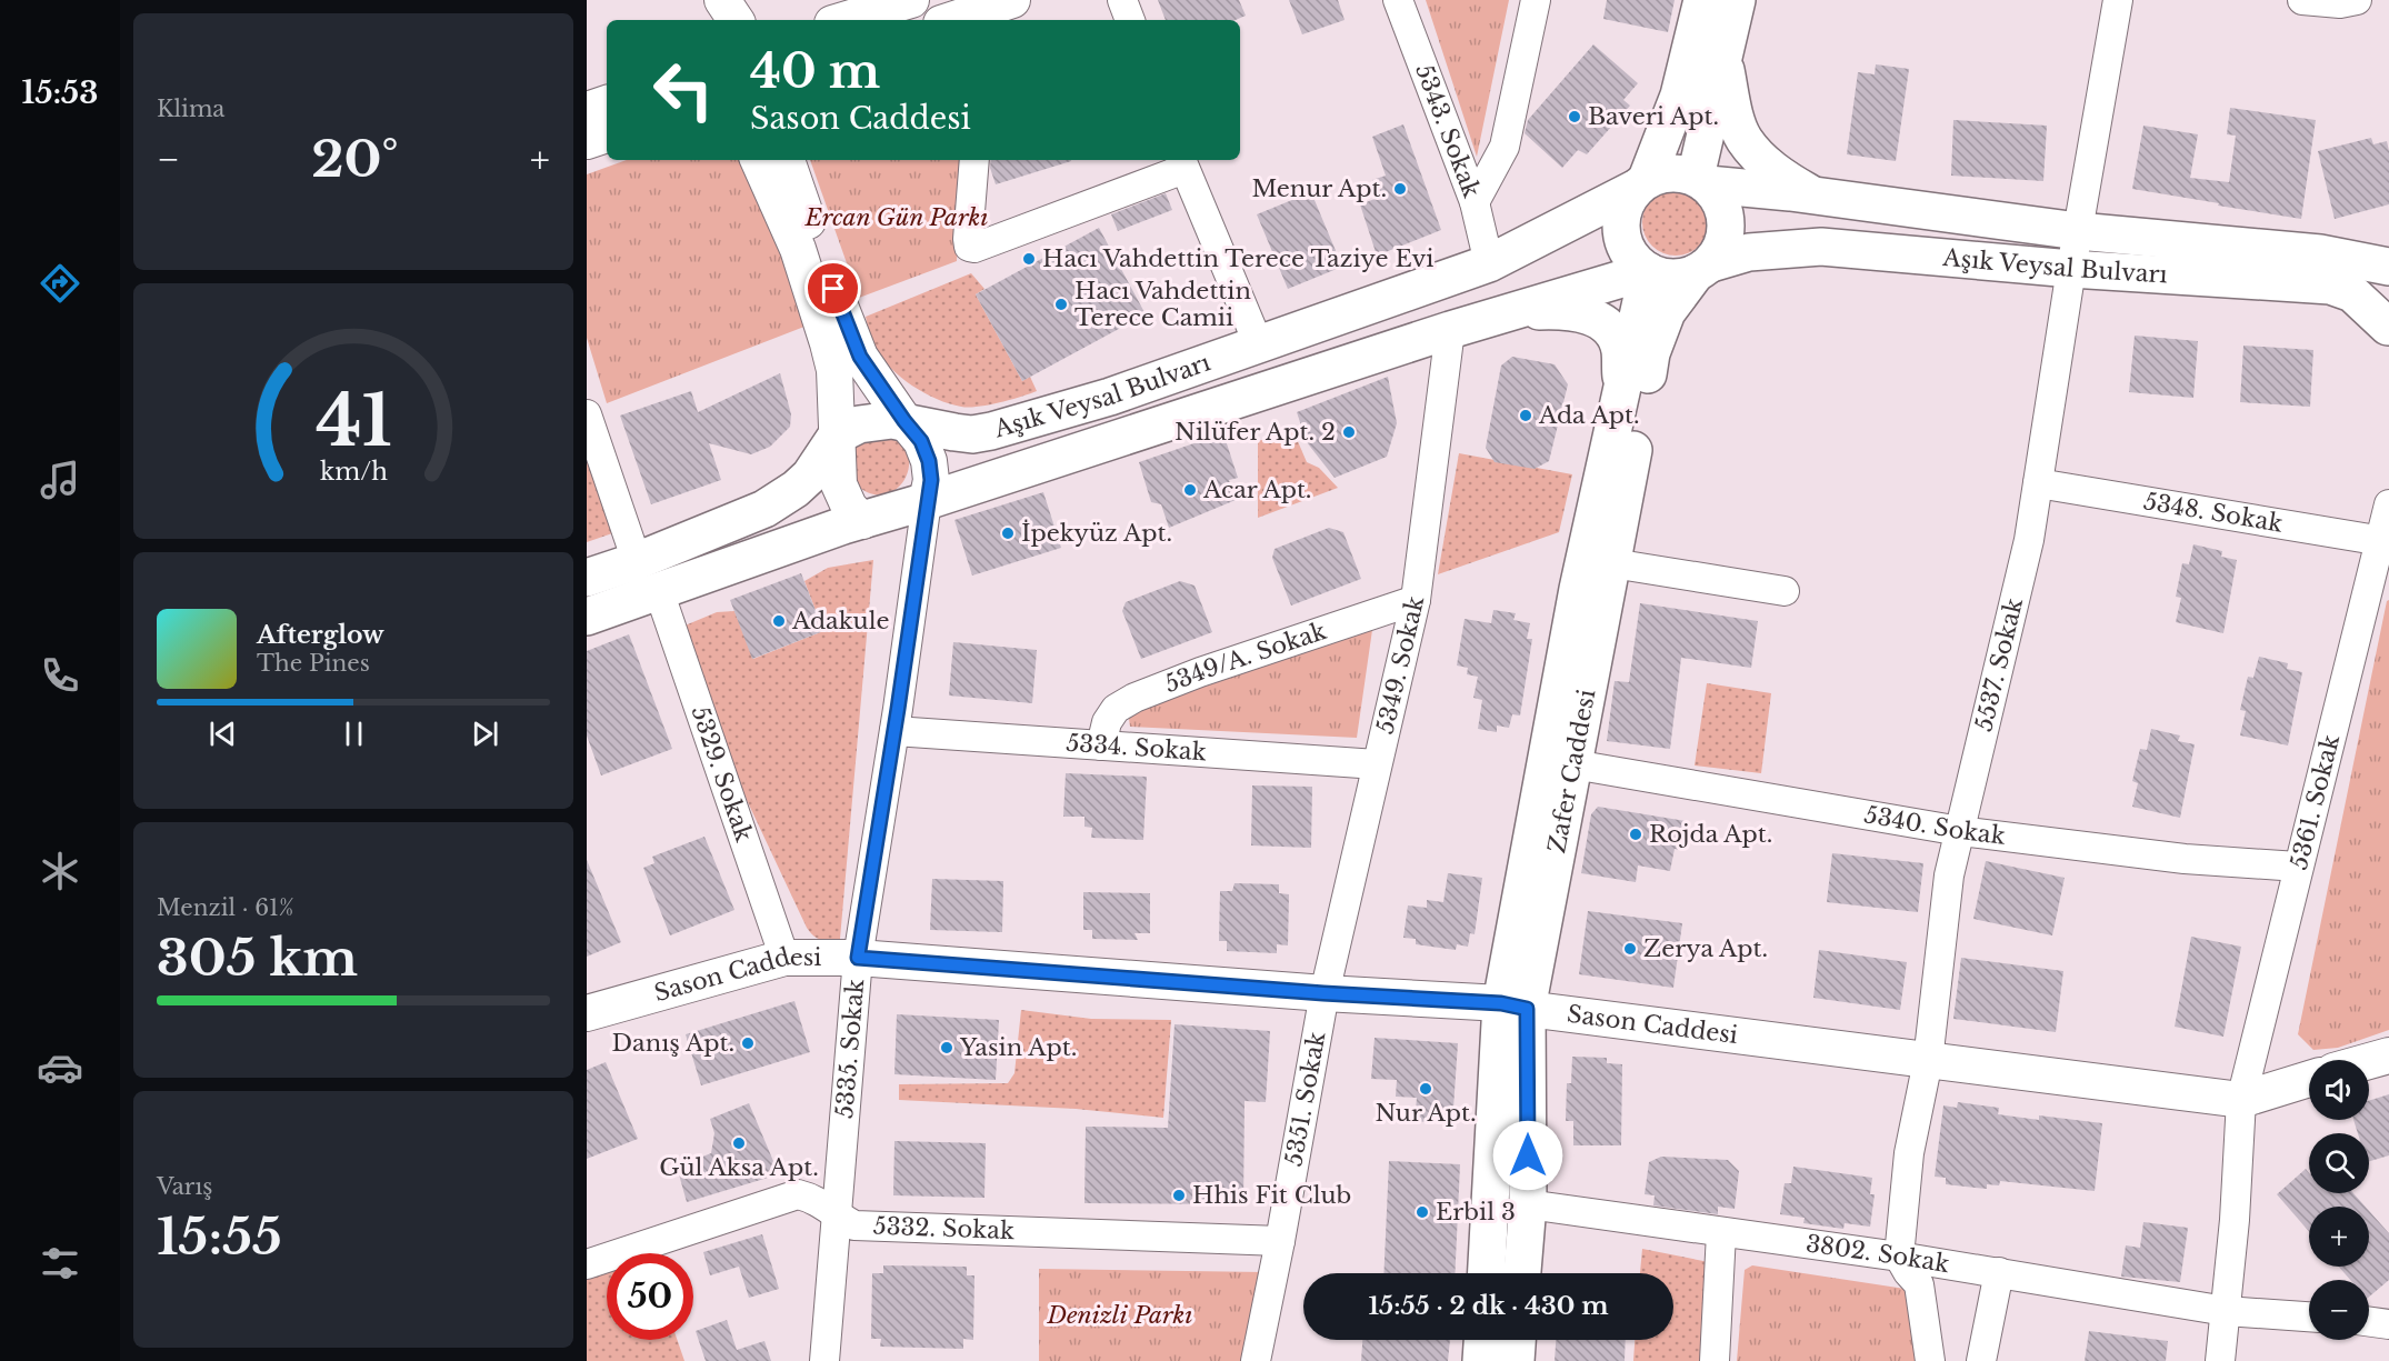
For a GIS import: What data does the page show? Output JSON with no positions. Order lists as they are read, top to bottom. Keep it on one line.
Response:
{"streets":{"main road":["Aşık Veysal Bulvarı","Zafer Caddesi"],"street":["5343. Sokak","5348. Sokak","5349/A. Sokak","5349. Sokak","5537. Sokak","5334. Sokak","5329. Sokak","5361. Sokak","5340. Sokak","Sason Caddesi","5335. Sokak","5351. Sokak","5332. Sokak","3802. Sokak"]},"crossings":[["5343. Sokak","Aşık Veysal Bulvarı"],["Aşık Veysal Bulvarı","5349. Sokak"],["Aşık Veysal Bulvarı","5537. Sokak"],["Aşık Veysal Bulvarı","Zafer Caddesi"],["Aşık Veysal Bulvarı","5329. Sokak"],["Aşık Veysal Bulvarı","5335. Sokak"],["5348. Sokak","5537. Sokak"],["5348. Sokak","5361. Sokak"],["5349/A. Sokak","5349. Sokak"],["5349/A. Sokak","5334. Sokak"],["5349. Sokak","5334. Sokak"],["5349. Sokak","Sason Caddesi"],["5349. Sokak","5351. Sokak"],["5537. Sokak","5340. Sokak"],["5537. Sokak","Sason Caddesi"],["5537. Sokak","3802. Sokak"],["5334. Sokak","5335. Sokak"],["Zafer Caddesi","5340. Sokak"],["Zafer Caddesi","Sason Caddesi"],["Zafer Caddesi","3802. Sokak"],["5329. Sokak","Sason Caddesi"],["5361. Sokak","5340. Sokak"],["5361. Sokak","Sason Caddesi"],["5361. Sokak","3802. Sokak"],["Sason Caddesi","5335. Sokak"],["Sason Caddesi","5351. Sokak"],["5335. Sokak","5332. Sokak"],["5351. Sokak","5332. Sokak"]],"parks":["Ercan Gün Parkı","Denizli Parkı"],"places":["Baveri Apt.","Menur Apt.","Hacı Vahdettin Terece Taziye Evi","Hacı Vahdettin Terece Camii","Ada Apt.","Nilüfer Apt. 2","Acar Apt.","İpekyüz Apt.","Adakule","Rojda Apt.","Zerya Apt.","Danış Apt.","Yasin Apt.","Nur Apt.","Gül Aksa Apt.","Hhis Fit Club","Erbil 3"],"page":{"tabs":"15:53","tile":["Klima",["Menzil · 61%","305 km"],["Varış","15:55"]],"turn":["40 m","Sason Caddesi"],"heat":["−","20°","+"],"song":["Afterglow","The Pines"],"map_buttons":["+","−"],"limit":"50","trip":"15:55 · 2 dk · 430 m","gauge":["41","km/h"]}}
